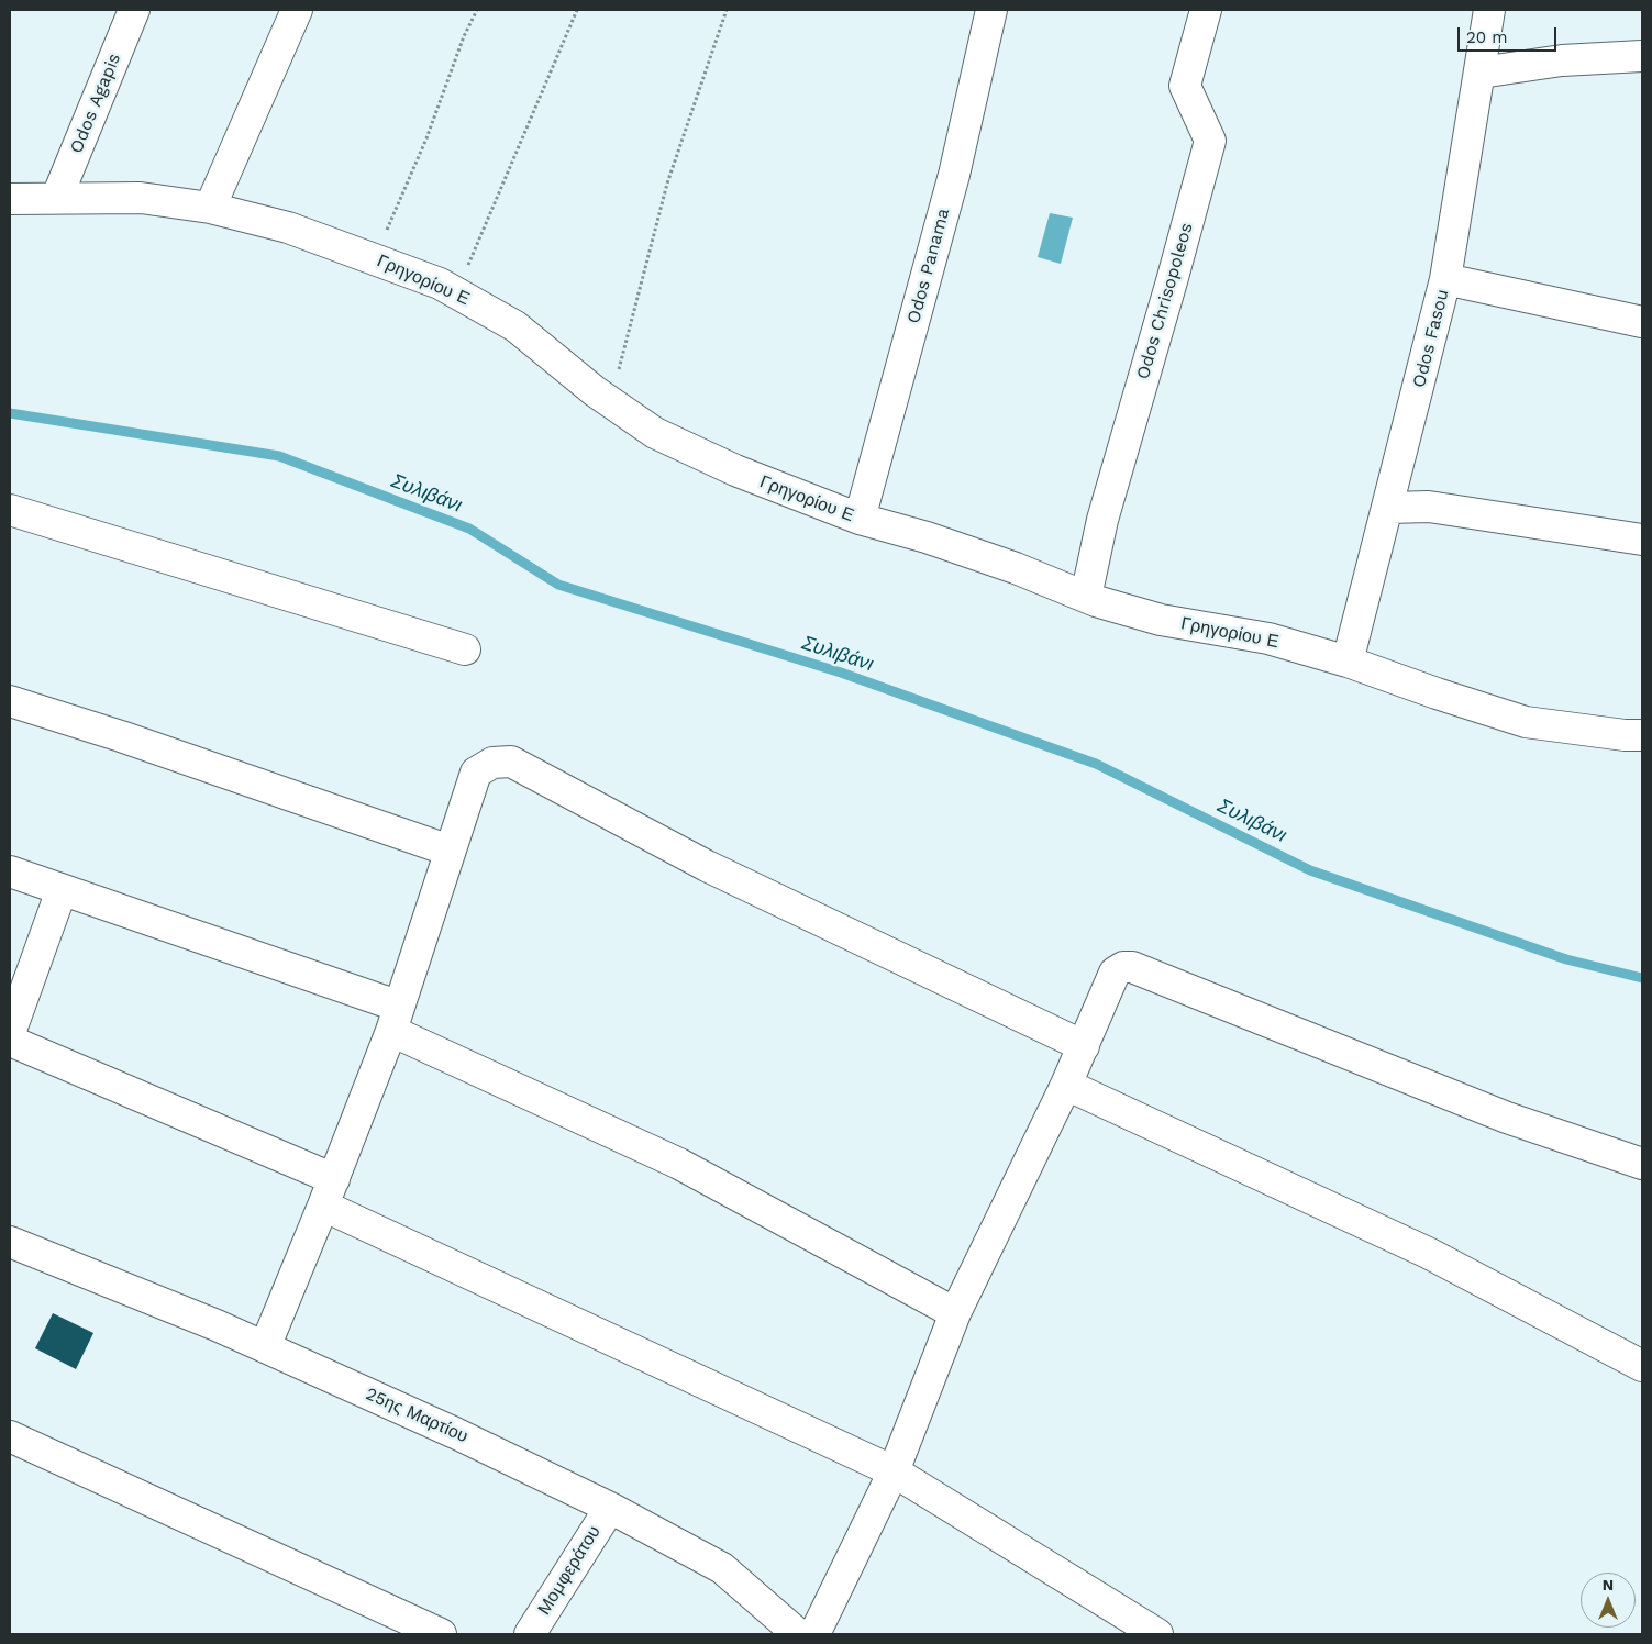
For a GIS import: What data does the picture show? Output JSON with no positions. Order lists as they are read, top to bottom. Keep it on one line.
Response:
{"streets":{"street":["Odos Agapis","Odos Panama","Γρηγορίου Ε","Odos Chrisopoleos","Odos Fasou","25ης Μαρτίου","Μομφεράτου"]},"crossings":[["Odos Agapis","Γρηγορίου Ε"],["Odos Panama","Γρηγορίου Ε"],["Γρηγορίου Ε","Odos Chrisopoleos"],["Γρηγορίου Ε","Odos Fasou"],["25ης Μαρτίου","Μομφεράτου"]],"water":["Συλιβάνι"],"scale_bar":"20 m","north":"top"}
